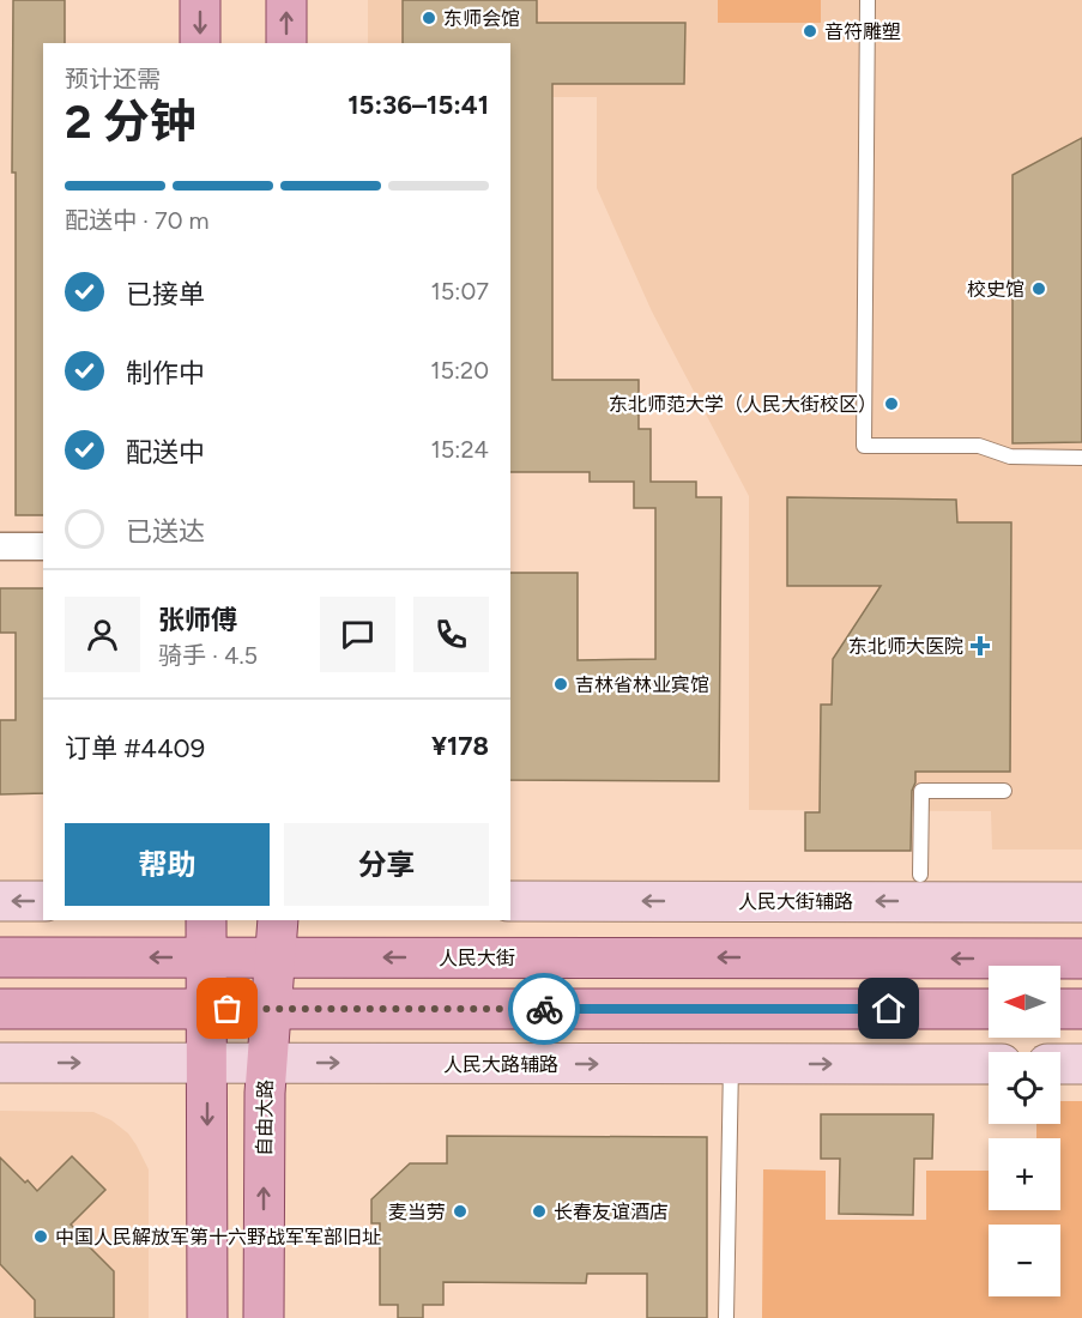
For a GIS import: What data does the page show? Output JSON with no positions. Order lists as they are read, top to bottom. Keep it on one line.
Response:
{"streets":{"main road":["人民大街辅路","人民大街","人民大路辅路","自由大路"]},"crossings":[["人民大街","自由大路"],["人民大路辅路","自由大路"]],"places":{"other":["东师会馆","音符雕塑","校史馆","东北师范大学（人民大街校区）","吉林省林业宾馆","麦当劳","长春友谊酒店","中国人民解放军第十六野战军军部旧址"],"health":["东北师大医院"]},"north":"left","page":{"heading":["2 分钟","预计还需","15:36–15:41"],"panel":["张师傅","骑手 · 4.5","订单 #4409","¥178"],"bar":"配送中 · 70 m","list":[["已接单","15:07"],["制作中","15:20"],["配送中","15:24"],"已送达"],"buttons":["帮助","分享"],"map_buttons":["+","−"]}}
